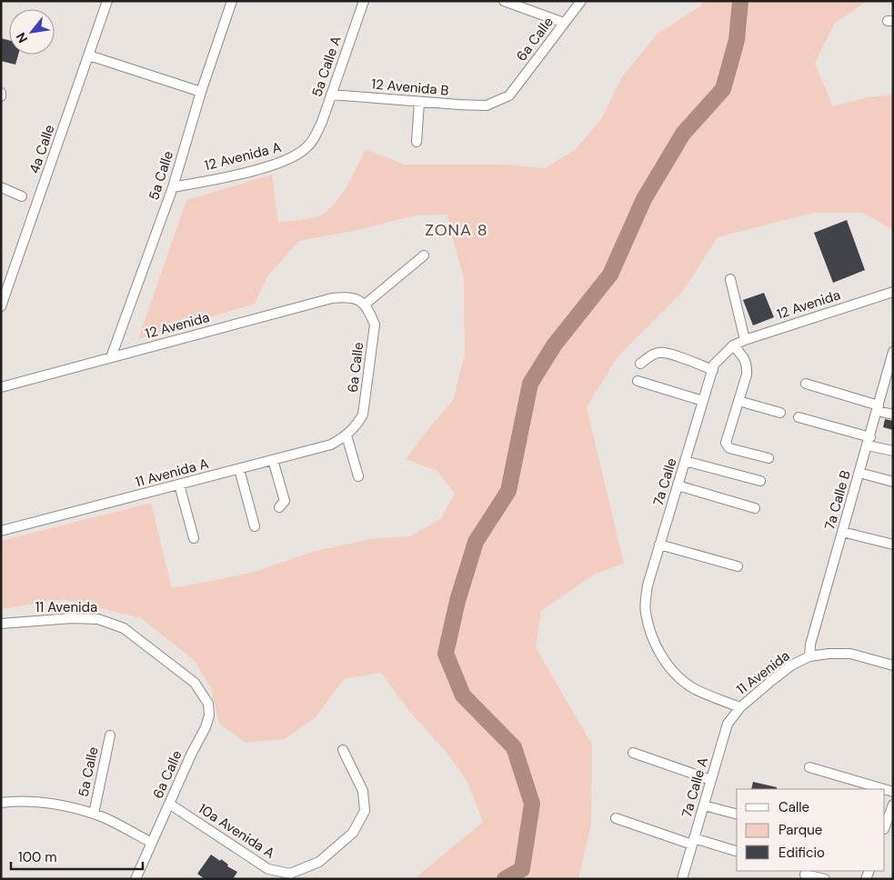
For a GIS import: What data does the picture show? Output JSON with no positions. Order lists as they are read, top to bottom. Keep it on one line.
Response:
{"streets":{"street":["6a Calle","5a Calle A","12 Avenida B","4a Calle","12 Avenida A","5a Calle","12 Avenida","11 Avenida A","7a Calle","7a Calle B","11 Avenida","7a Calle A","10a Avenida A"]},"crossings":[["6a Calle","12 Avenida B"],["6a Calle","12 Avenida"],["6a Calle","11 Avenida A"],["6a Calle","11 Avenida"],["6a Calle","10a Avenida A"],["5a Calle A","12 Avenida B"],["5a Calle A","12 Avenida A"],["12 Avenida A","5a Calle"],["5a Calle","12 Avenida"],["12 Avenida","7a Calle"],["7a Calle","11 Avenida"],["7a Calle B","11 Avenida"],["11 Avenida","7a Calle A"]],"districts":["ZONA 8"],"legend":["Calle","Parque","Edificio"],"scale_bar":"100 m","north":"bottom left"}
